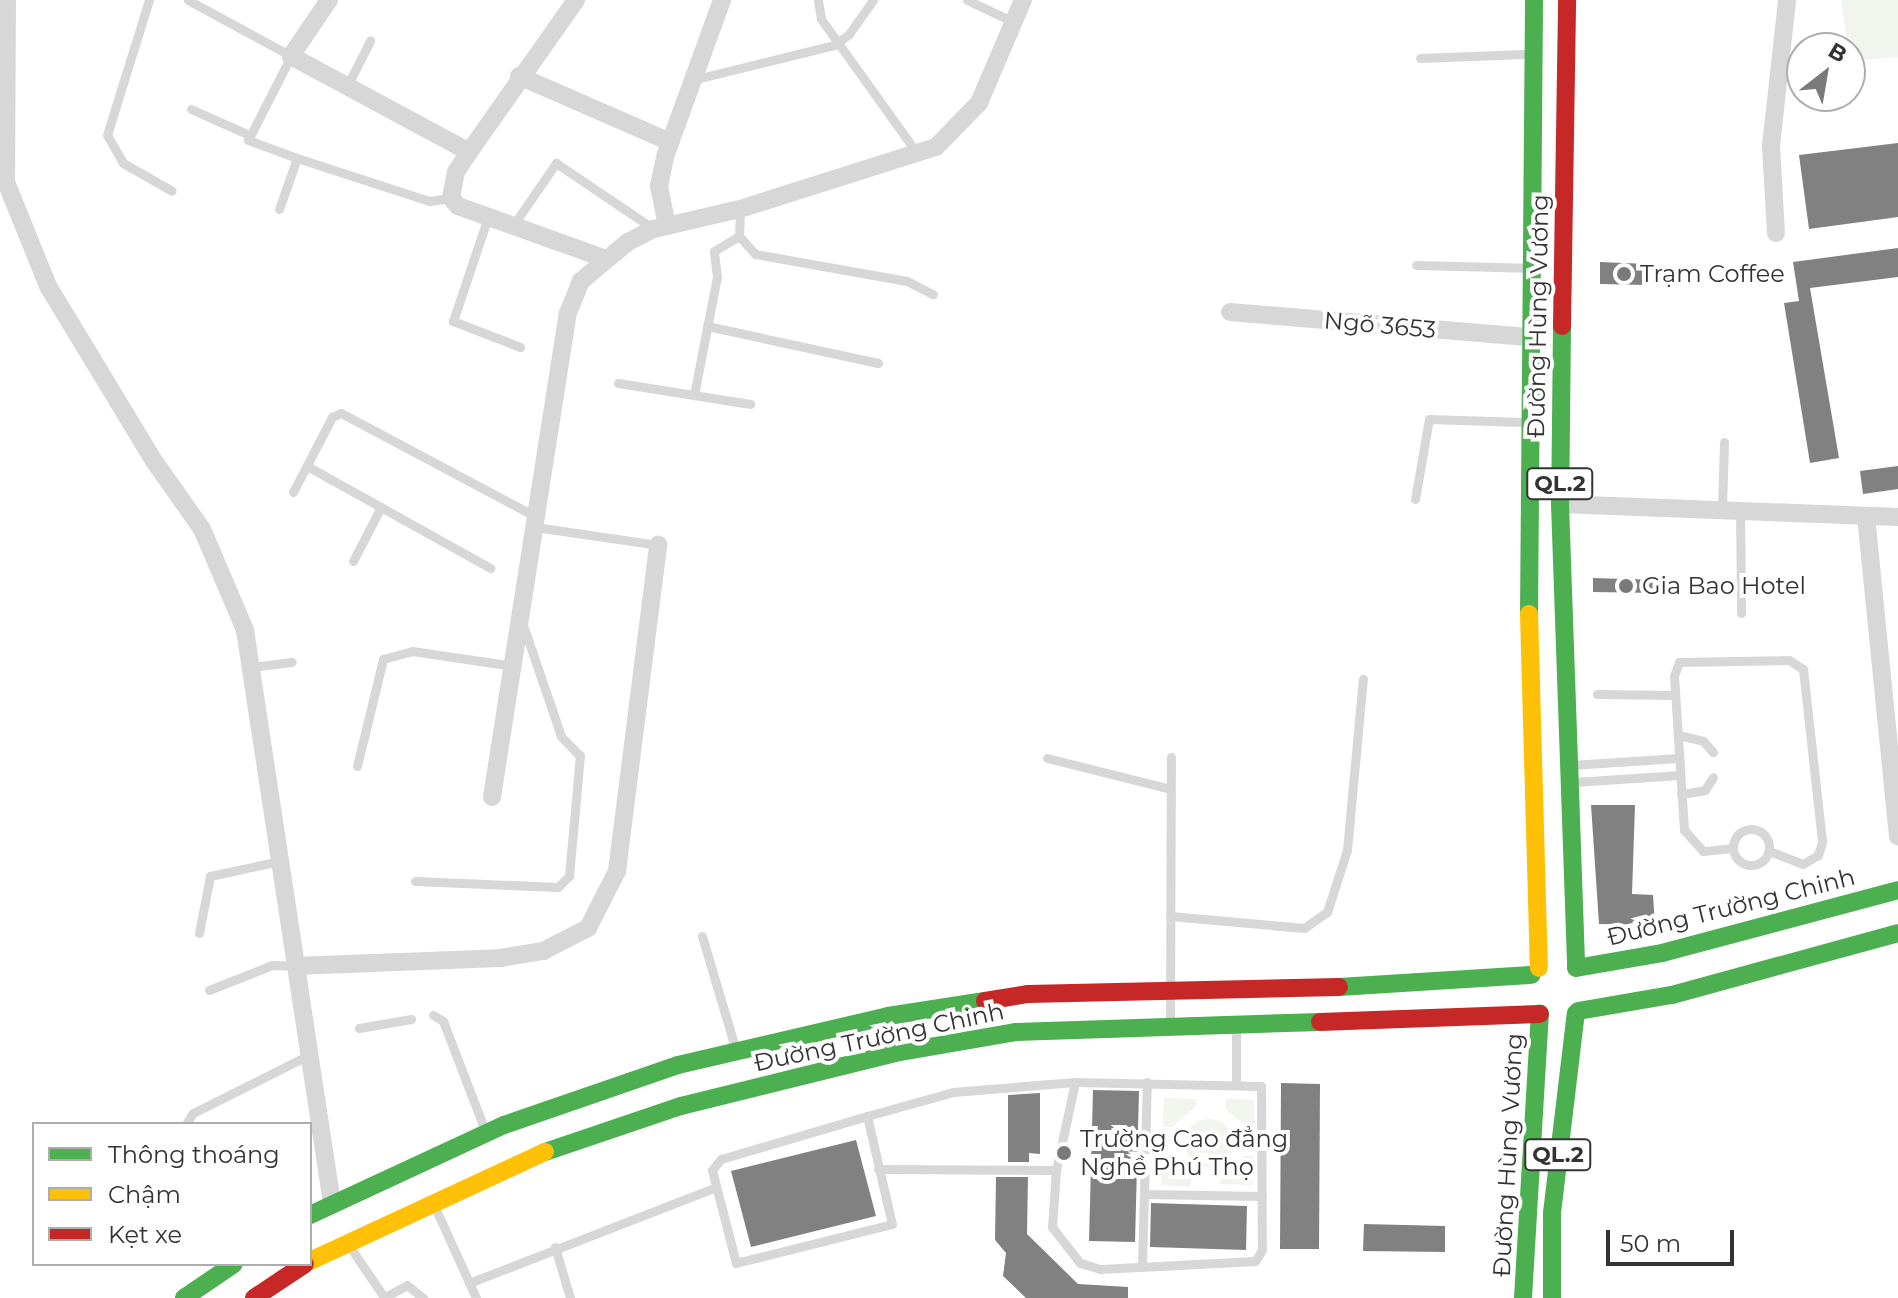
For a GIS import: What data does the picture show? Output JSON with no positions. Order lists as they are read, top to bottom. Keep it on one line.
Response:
{"streets":{"main road":["Đường Hùng Vương","QL.2","Đường Trường Chinh"],"street":["Ngõ 3653"]},"crossings":[["Đường Hùng Vương","Ngõ 3653"],["Đường Hùng Vương","QL.2"],["Đường Hùng Vương","Đường Trường Chinh"],["QL.2","Đường Trường Chinh"]],"places":["Trạm Coffee","Gia Bao Hotel","Trường Cao đẳng Nghề Phú Thọ"],"legend":["Thông thoáng","Chậm","Kẹt xe"],"scale_bar":"50 m","north":"top right"}
